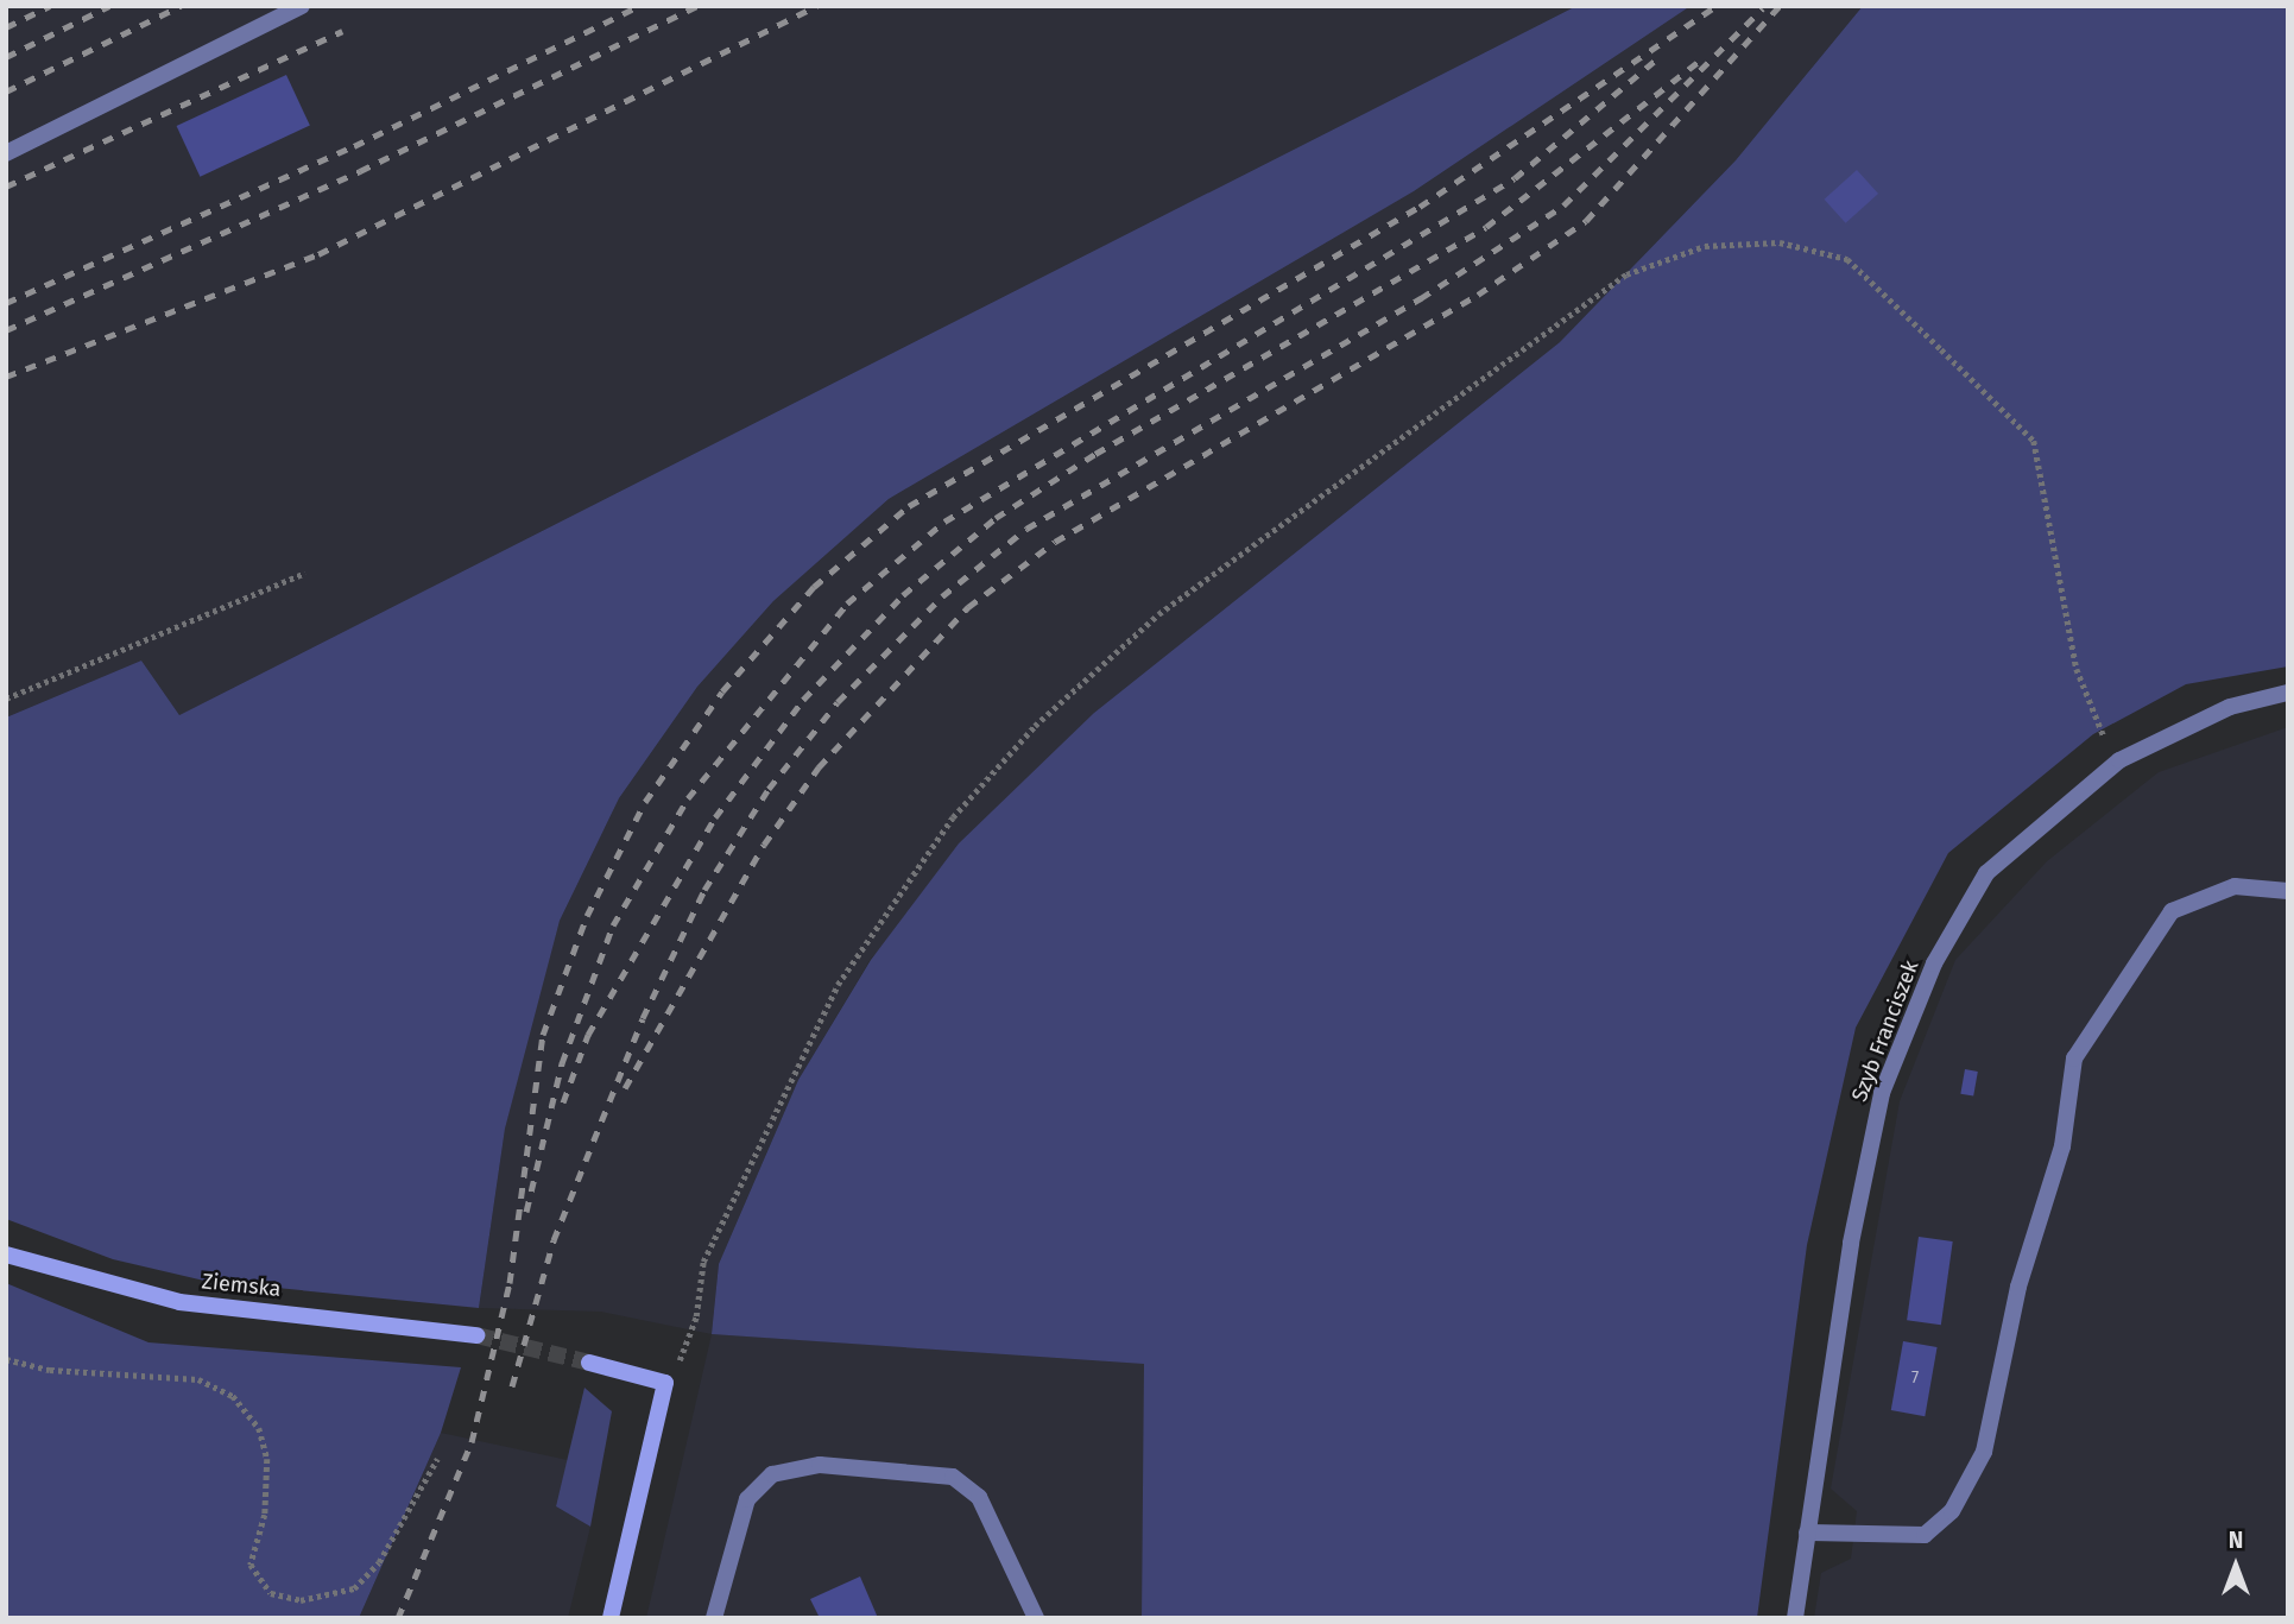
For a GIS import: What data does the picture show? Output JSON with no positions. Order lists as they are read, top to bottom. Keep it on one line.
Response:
{"streets":{"street":["Szyb Franciszek","Ziemska"]},"house_numbers":["7"],"north":"top"}
